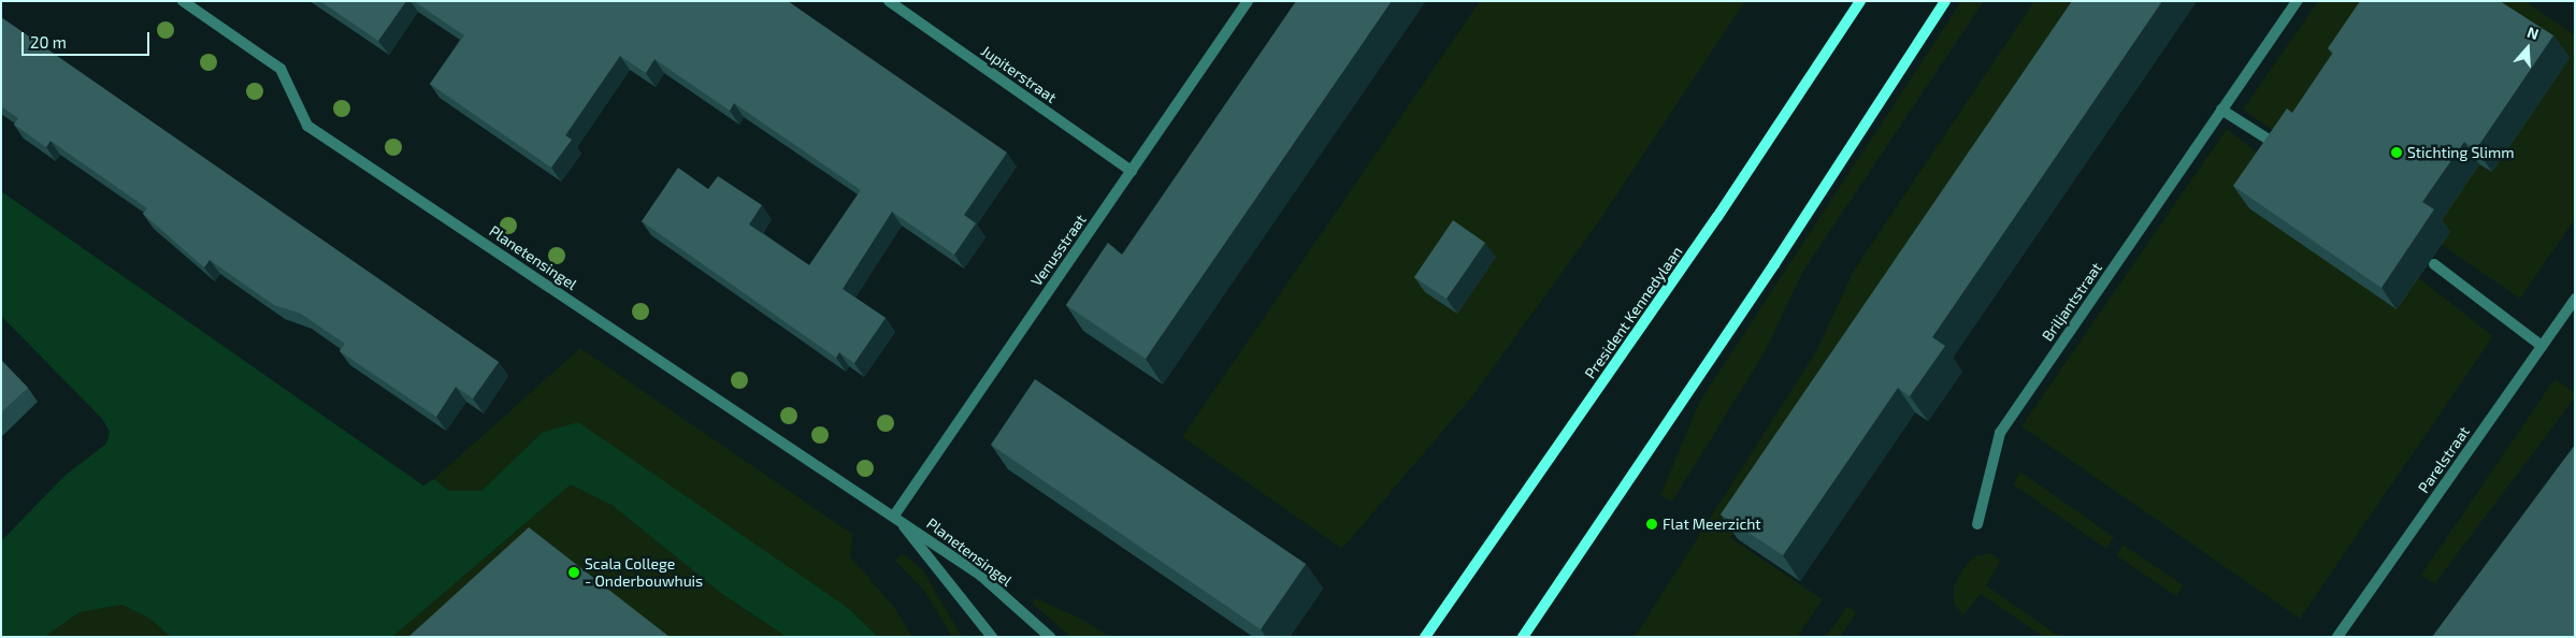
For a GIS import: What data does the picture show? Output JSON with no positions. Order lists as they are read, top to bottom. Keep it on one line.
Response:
{"streets":{"main road":["President Kennedylaan"],"street":["Jupiterstraat","Venusstraat","Planetensingel","Briljantstraat","Parelstraat"]},"crossings":[["Jupiterstraat","Venusstraat"],["Venusstraat","Planetensingel"]],"places":["Stichting Slimm","Flat Meerzicht","Scala College - Onderbouwhuis"],"scale_bar":"20 m","north":"top"}
